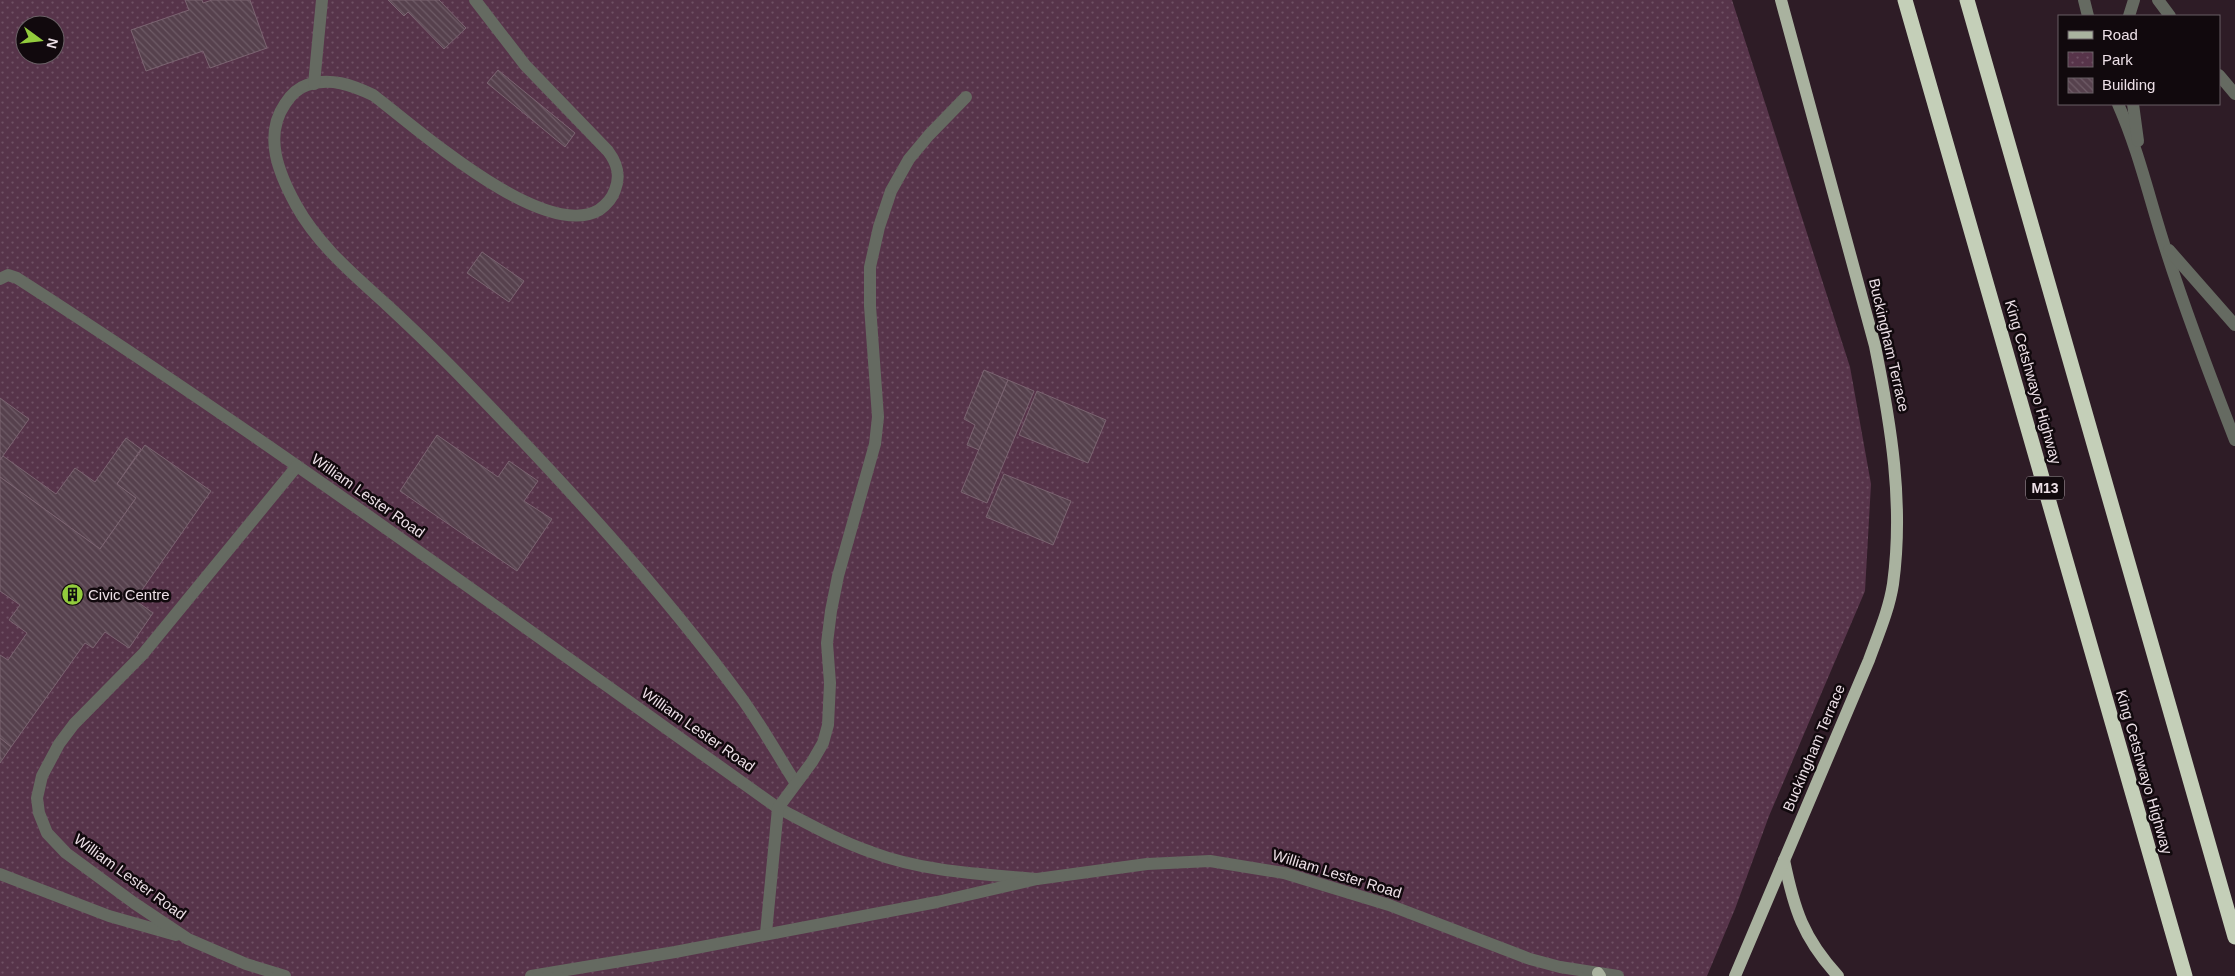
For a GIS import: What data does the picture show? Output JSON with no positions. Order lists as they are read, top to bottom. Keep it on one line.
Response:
{"streets":{"highway":["King Cetshwayo Highway","M13"],"main road":["Buckingham Terrace"],"street":["William Lester Road"]},"places":{"building":["Civic Centre"]},"legend":["Road","Park","Building"],"north":"right"}
